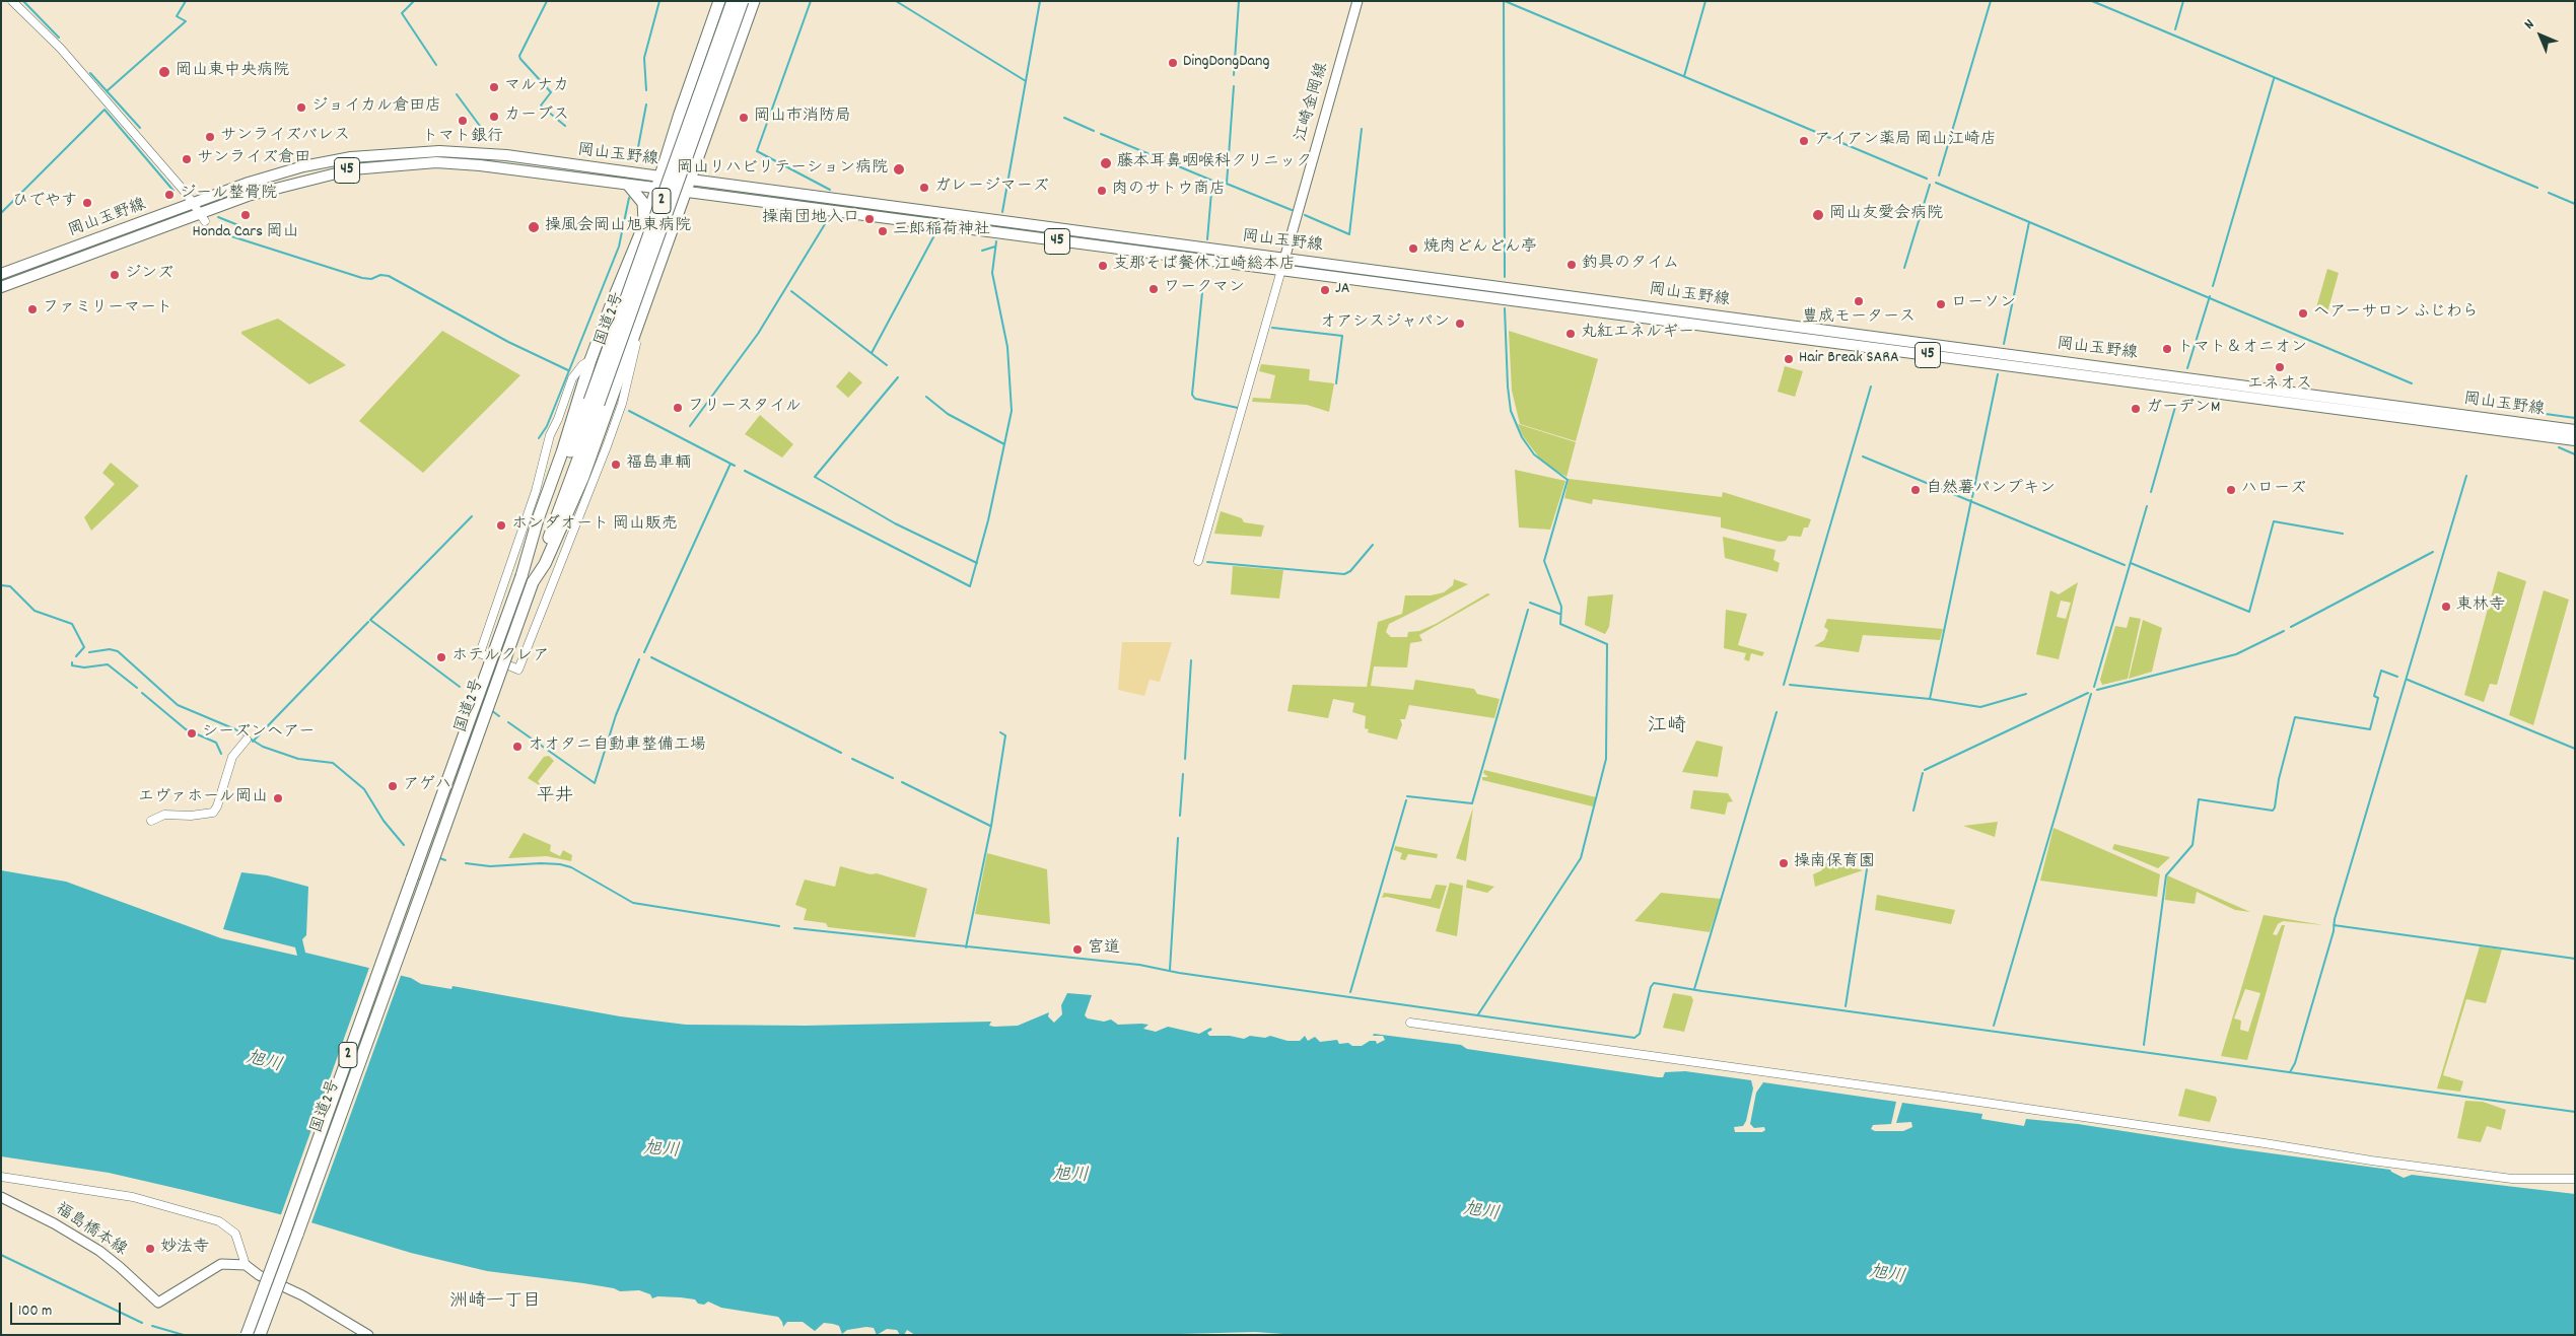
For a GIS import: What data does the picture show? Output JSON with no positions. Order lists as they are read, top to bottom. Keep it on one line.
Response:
{"streets":{"highway":["2","国道2号"],"main road":["江崎金岡線","岡山玉野線","45","福島橋本線"]},"crossings":[["江崎金岡線","岡山玉野線"]],"districts":["江崎","平井","洲崎一丁目"],"water":["旭川"],"places":["DingDongDang","岡山東中央病院","マルナカ","ジョイカル倉田店","カーブス","岡山市消防局","トマト銀行","サンライズバレス","アイアン薬局 岡山江崎店","サンライズ倉田","藤本耳鼻咽喉科クリニック","岡山リハビリテーション病院","ガレージマーズ","肉のサトウ商店","ジール整骨院","ひでやす","Honda Cars 岡山","岡山友愛会病院","操南団地入口","操風会岡山旭東病院","三郎稲荷神社","焼肉どんどん亭","釣具のタイム","支那そば餐休 江崎総本店","ジンズ","ワークマン","JA","豊成モータース","ローソン","ファミリーマート","ヘアーサロン ふじわら","オアシスジャパン","丸紅エネルギー","トマト＆オニオン","Hair Break SARA","エネオス","フリースタイル","ガーデンM","福島車輌","自然薯パンプキン","ハローズ","ホンダオート 岡山販売","東林寺","ホテルクレア","シーズンヘアー","オオタニ自動車整備工場","アゲハ","エヴァホール岡山","操南保育園","宮道","妙法寺"],"scale_bar":"100 m","north":"top left"}
